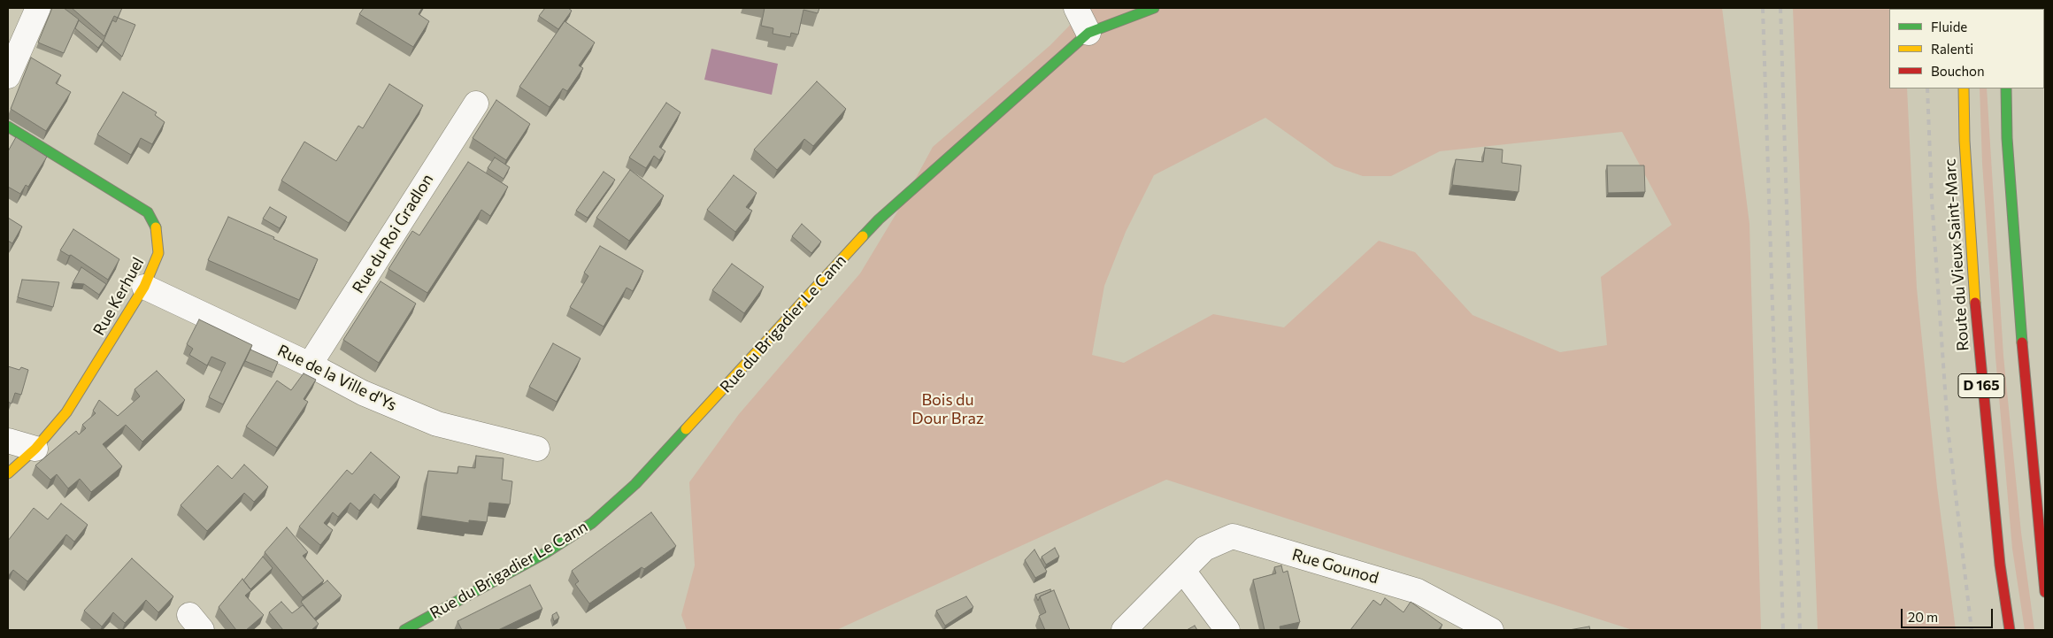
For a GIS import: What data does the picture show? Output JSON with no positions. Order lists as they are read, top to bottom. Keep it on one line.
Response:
{"streets":{"main road":["Route du Vieux Saint-Marc","Rue Kerhuel","Rue du Brigadier Le Cann","D 165"],"street":["Rue du Roi Gradlon","Rue de la Ville d'Ys","Rue Gounod"]},"crossings":[["Rue du Roi Gradlon","Rue de la Ville d'Ys"],["Rue Kerhuel","Rue de la Ville d'Ys"]],"parks":["Bois du Dour Braz"],"legend":["Fluide","Ralenti","Bouchon"],"scale_bar":"20 m"}
